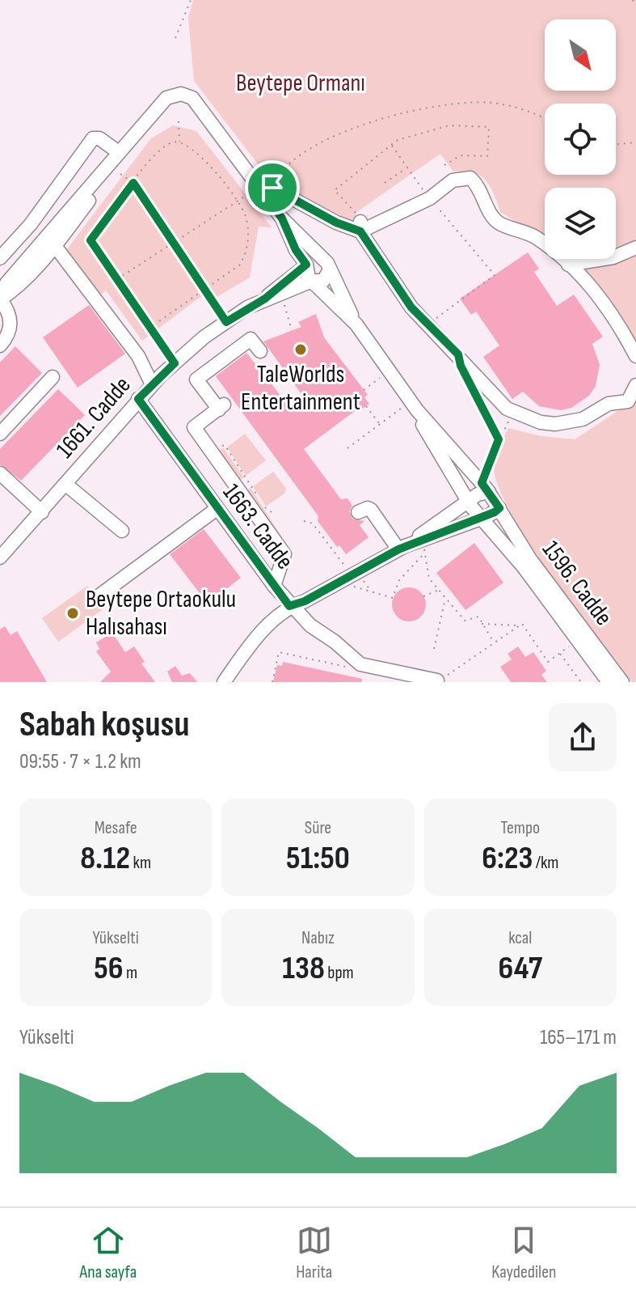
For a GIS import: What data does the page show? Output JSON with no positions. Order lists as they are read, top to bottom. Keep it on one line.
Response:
{"streets":{"street":["1661. Cadde","1663. Cadde","1596. Cadde"]},"crossings":[["1661. Cadde","1663. Cadde"],["1663. Cadde","1596. Cadde"]],"parks":["Beytepe Ormanı"],"places":["TaleWorlds Entertainment","Beytepe Ortaokulu Halısahası"],"north":"bottom right","page":{"heading":["Sabah koşusu","09:55 · 7 × 1.2 km"],"stats":[["Mesafe","8.12 km"],["Süre","51:50"],["Tempo","6:23 /km"],["Yükselti","56 m"],["Nabız","138 bpm"],["kcal","647"]],"chart":["Yükselti","165–171 m"],"tabs":["Ana sayfa","Harita","Kaydedilen"]}}
